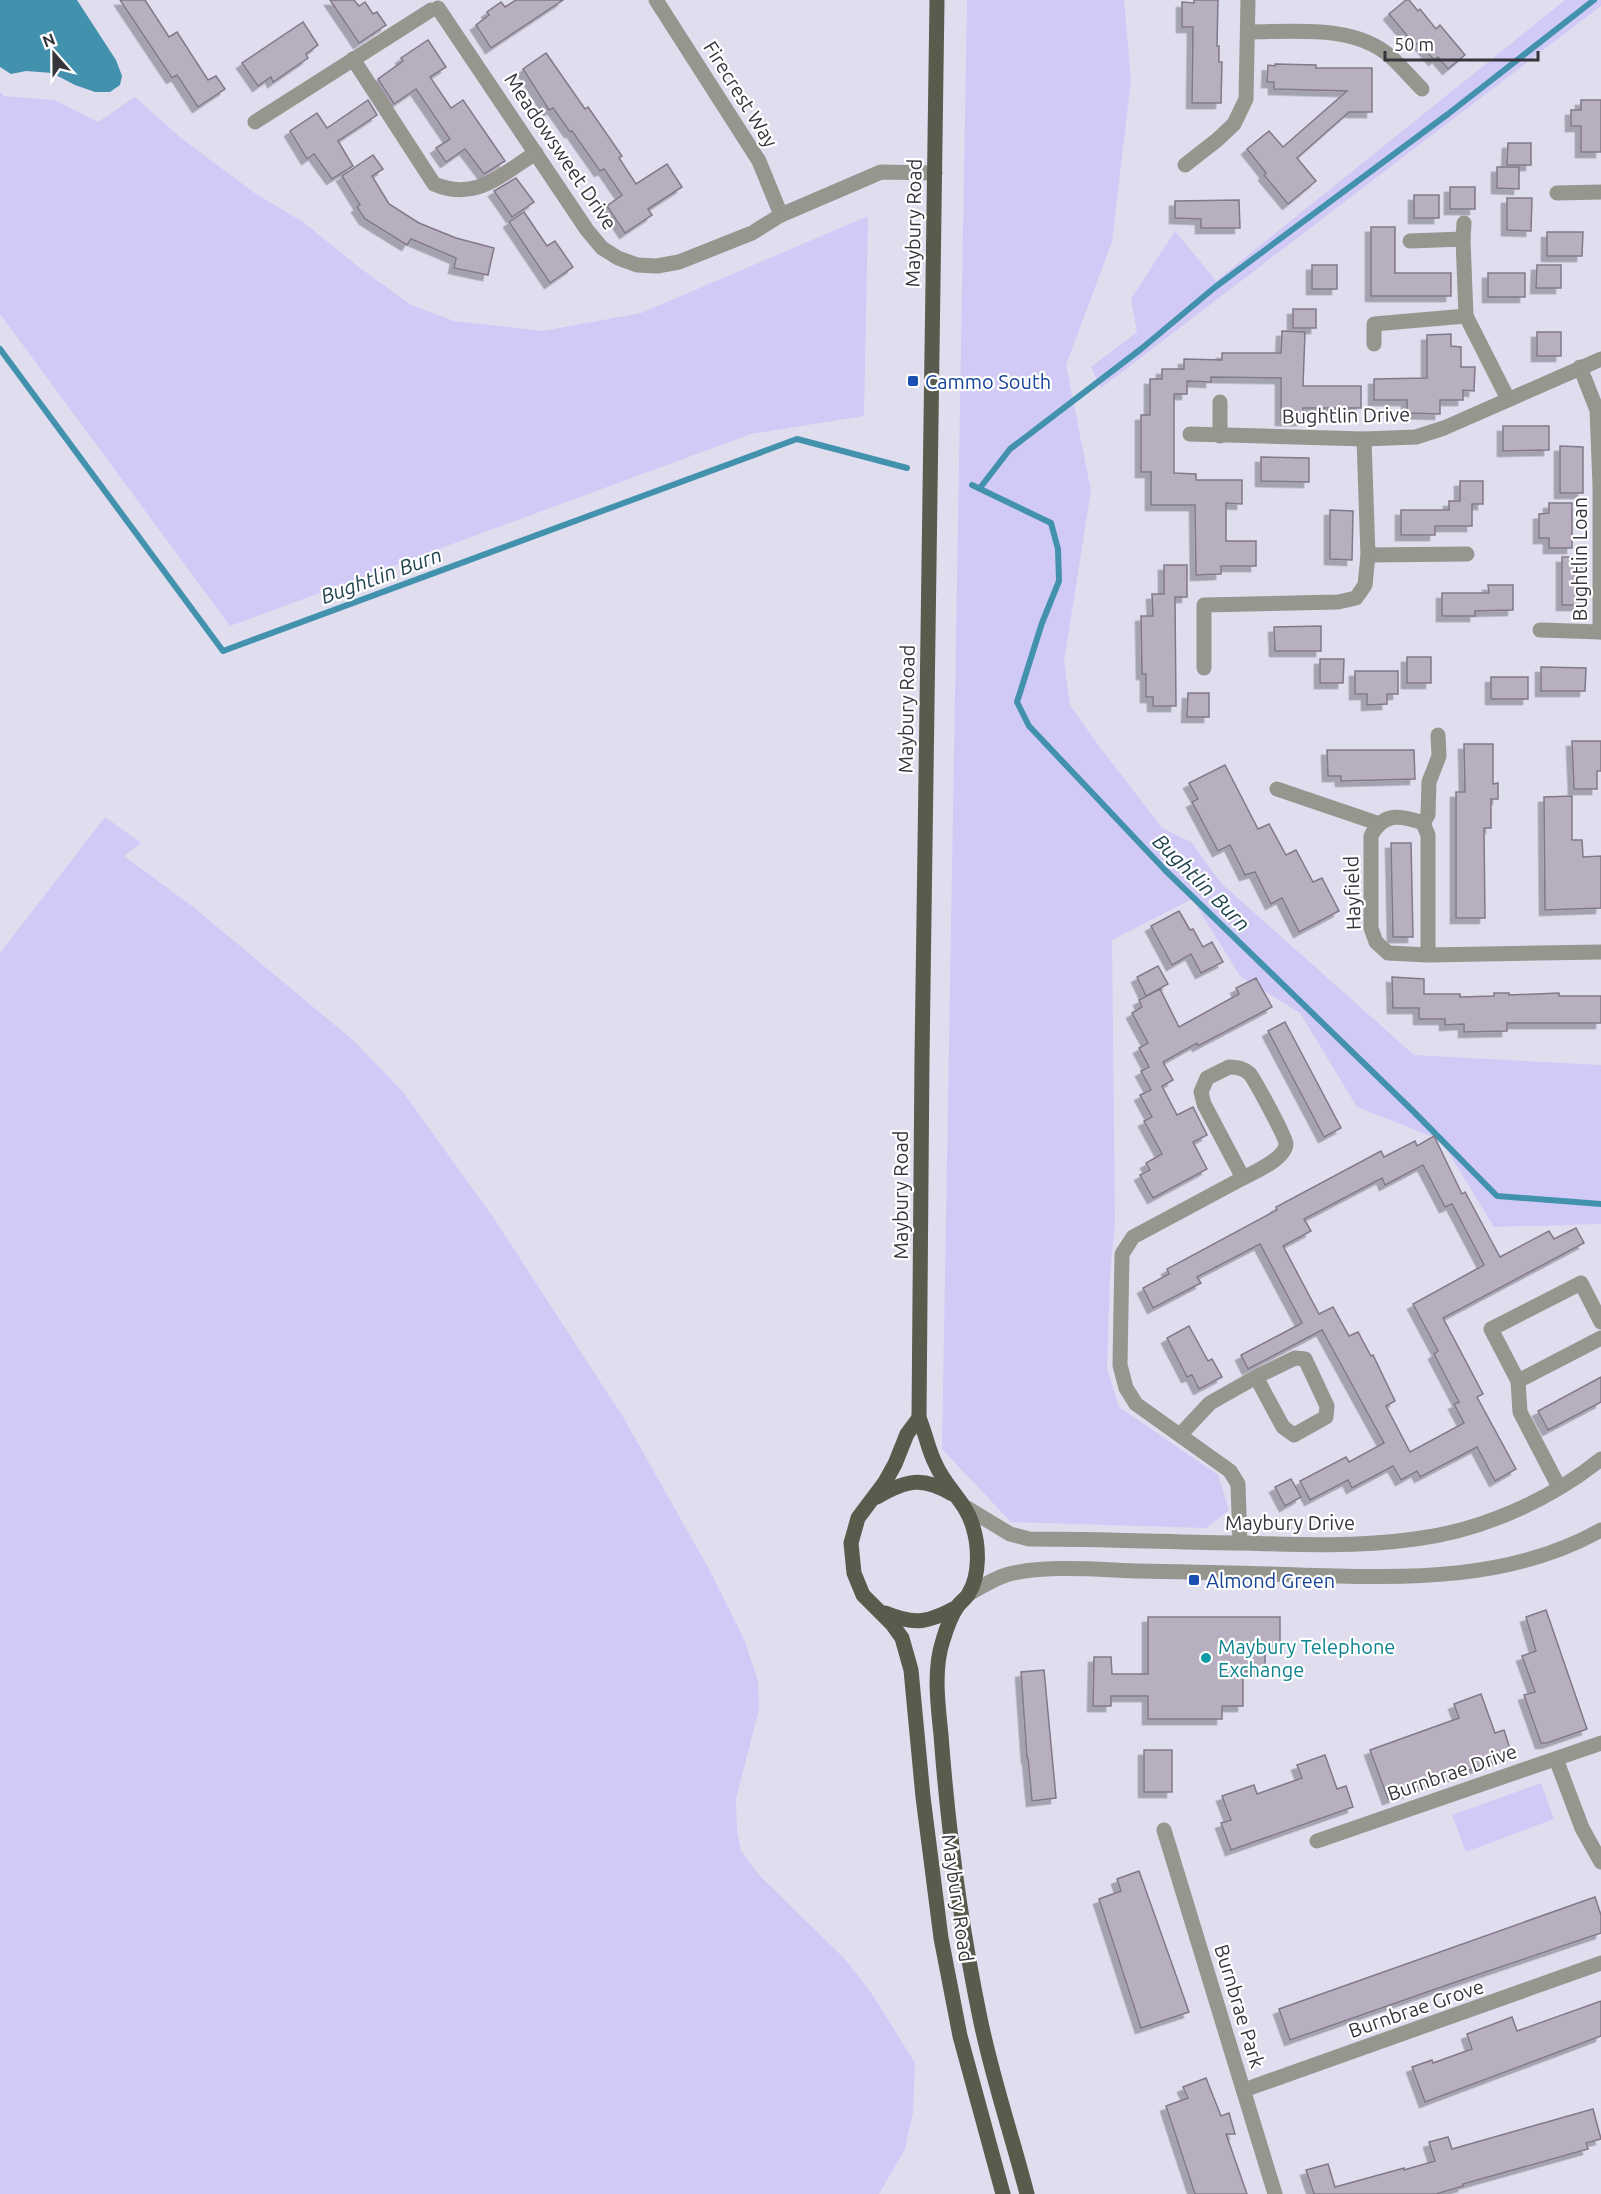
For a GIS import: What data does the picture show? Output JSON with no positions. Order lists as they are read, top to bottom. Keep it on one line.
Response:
{"streets":{"main road":["Maybury Road"],"street":["Firecrest Way","Meadowsweet Drive","Bughtlin Drive","Bughtlin Loan","Hayfield","Maybury Drive","Burnbrae Drive","Burnbrae Park","Burnbrae Grove"]},"crossings":[["Firecrest Way","Meadowsweet Drive"],["Meadowsweet Drive","Maybury Road"],["Maybury Road","Maybury Drive"],["Bughtlin Drive","Bughtlin Loan"],["Burnbrae Park","Burnbrae Grove"]],"water":["Bughtlin Burn"],"places":{"transit":["Cammo South","Almond Green"],"other":["Maybury Telephone Exchange"]},"scale_bar":"50 m","north":"top"}
